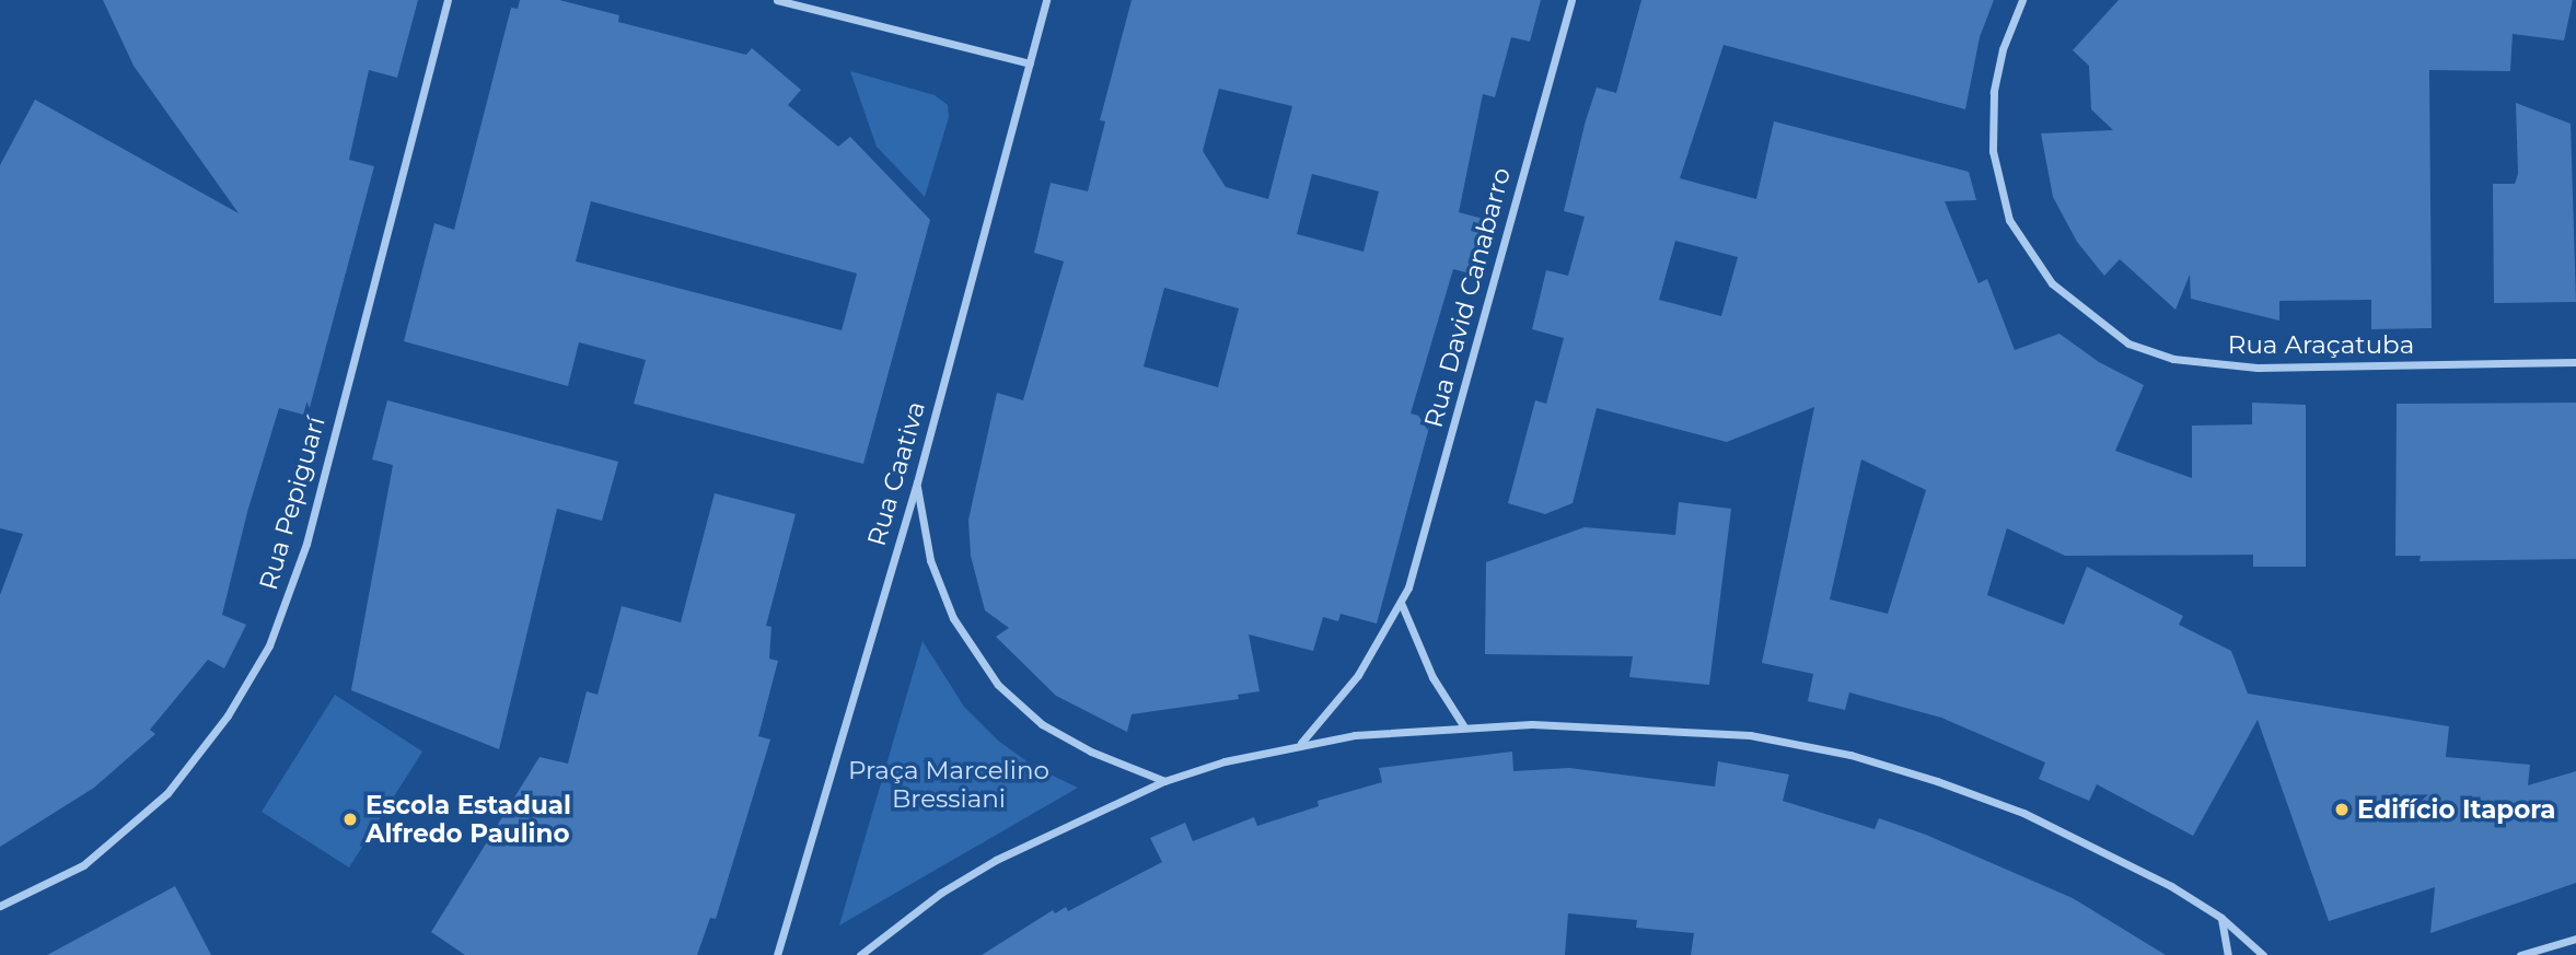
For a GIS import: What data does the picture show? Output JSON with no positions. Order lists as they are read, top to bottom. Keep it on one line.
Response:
{"streets":{"street":["Rua David Canabarro","Rua Araçatuba","Rua Caativa","Rua Pepiguarí"]},"parks":["Praça Marcelino Bressiani"],"places":["Edifício Itapora","Escola Estadual Alfredo Paulino"]}
